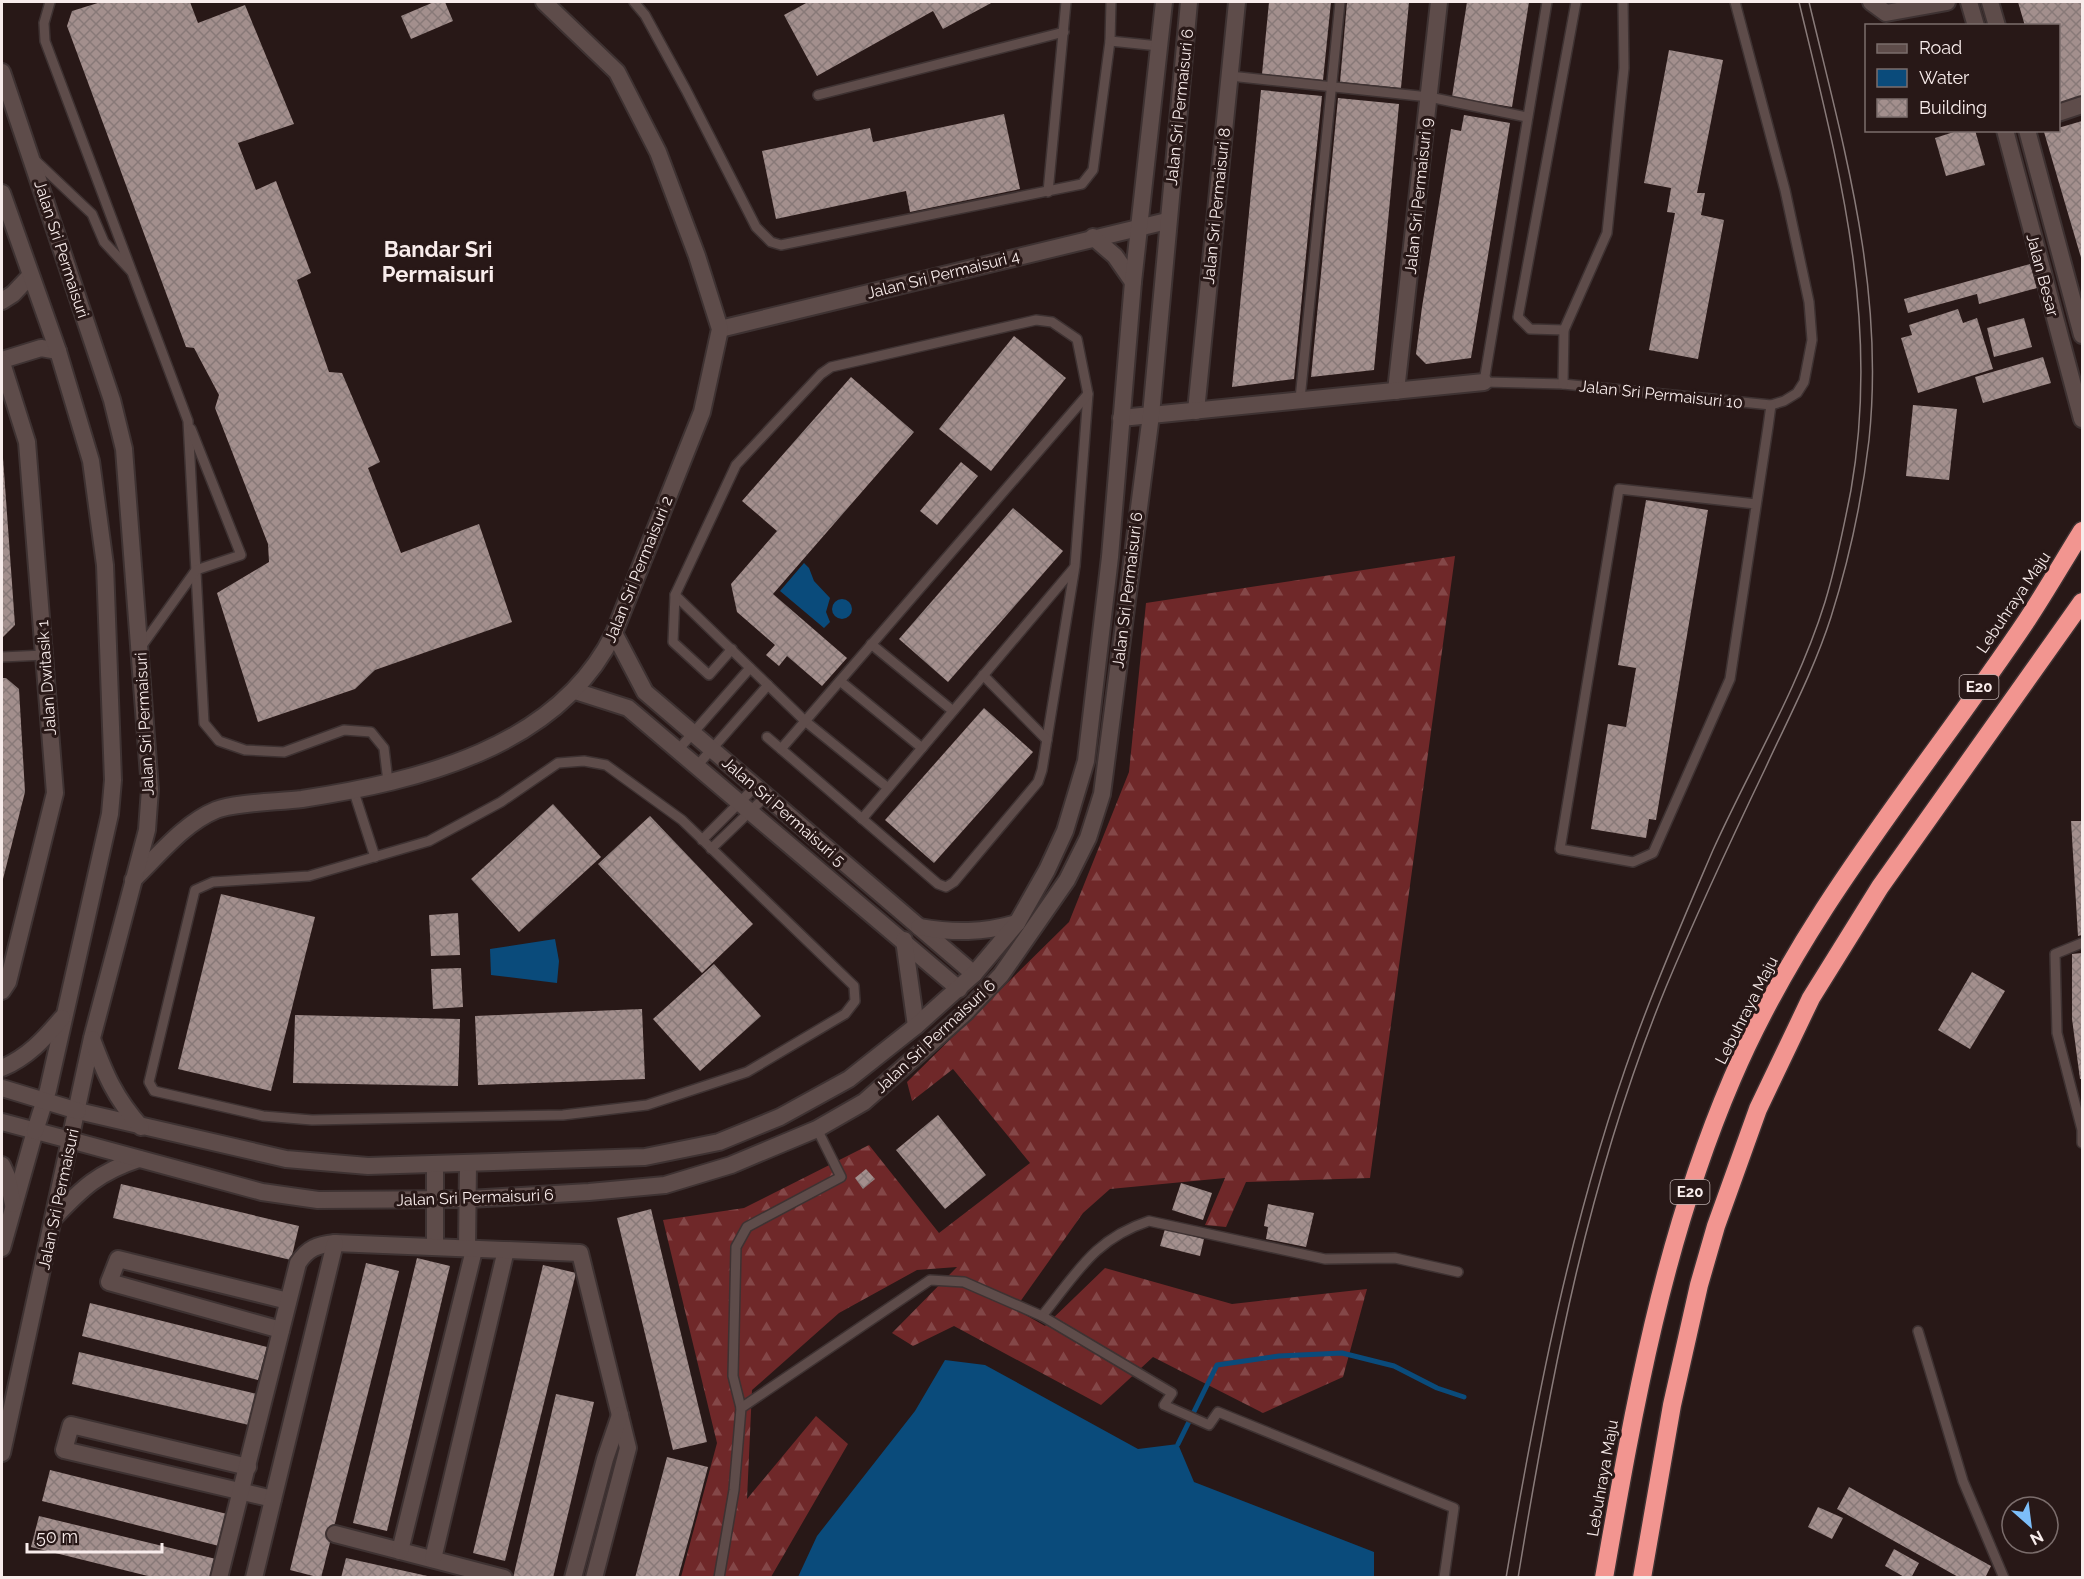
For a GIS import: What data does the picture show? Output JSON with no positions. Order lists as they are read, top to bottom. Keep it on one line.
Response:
{"streets":{"highway":["Lebuhraya Maju","E20"],"street":["Jalan Sri Permaisuri 6","Jalan Sri Permaisuri 9","Jalan Sri Permaisuri 8","Jalan Sri Permaisuri","Jalan Sri Permaisuri 4","Jalan Besar","Jalan Sri Permaisuri 10","Jalan Sri Permaisuri 2","Jalan Dwitasik 1","Jalan Sri Permaisuri 5"]},"crossings":[["Jalan Sri Permaisuri 6","Jalan Sri Permaisuri"],["Jalan Sri Permaisuri 6","Jalan Sri Permaisuri 4"],["Jalan Sri Permaisuri 6","Jalan Sri Permaisuri 10"],["Jalan Sri Permaisuri 6","Jalan Sri Permaisuri 5"],["Jalan Sri Permaisuri 9","Jalan Sri Permaisuri 10"],["Jalan Sri Permaisuri 8","Jalan Sri Permaisuri 10"],["Jalan Sri Permaisuri","Jalan Sri Permaisuri 2"],["Jalan Sri Permaisuri 4","Jalan Sri Permaisuri 2"],["Jalan Sri Permaisuri 2","Jalan Sri Permaisuri 5"]],"districts":["Bandar Sri Permaisuri"],"legend":["Road","Water","Building"],"scale_bar":"50 m","north":"bottom right"}
